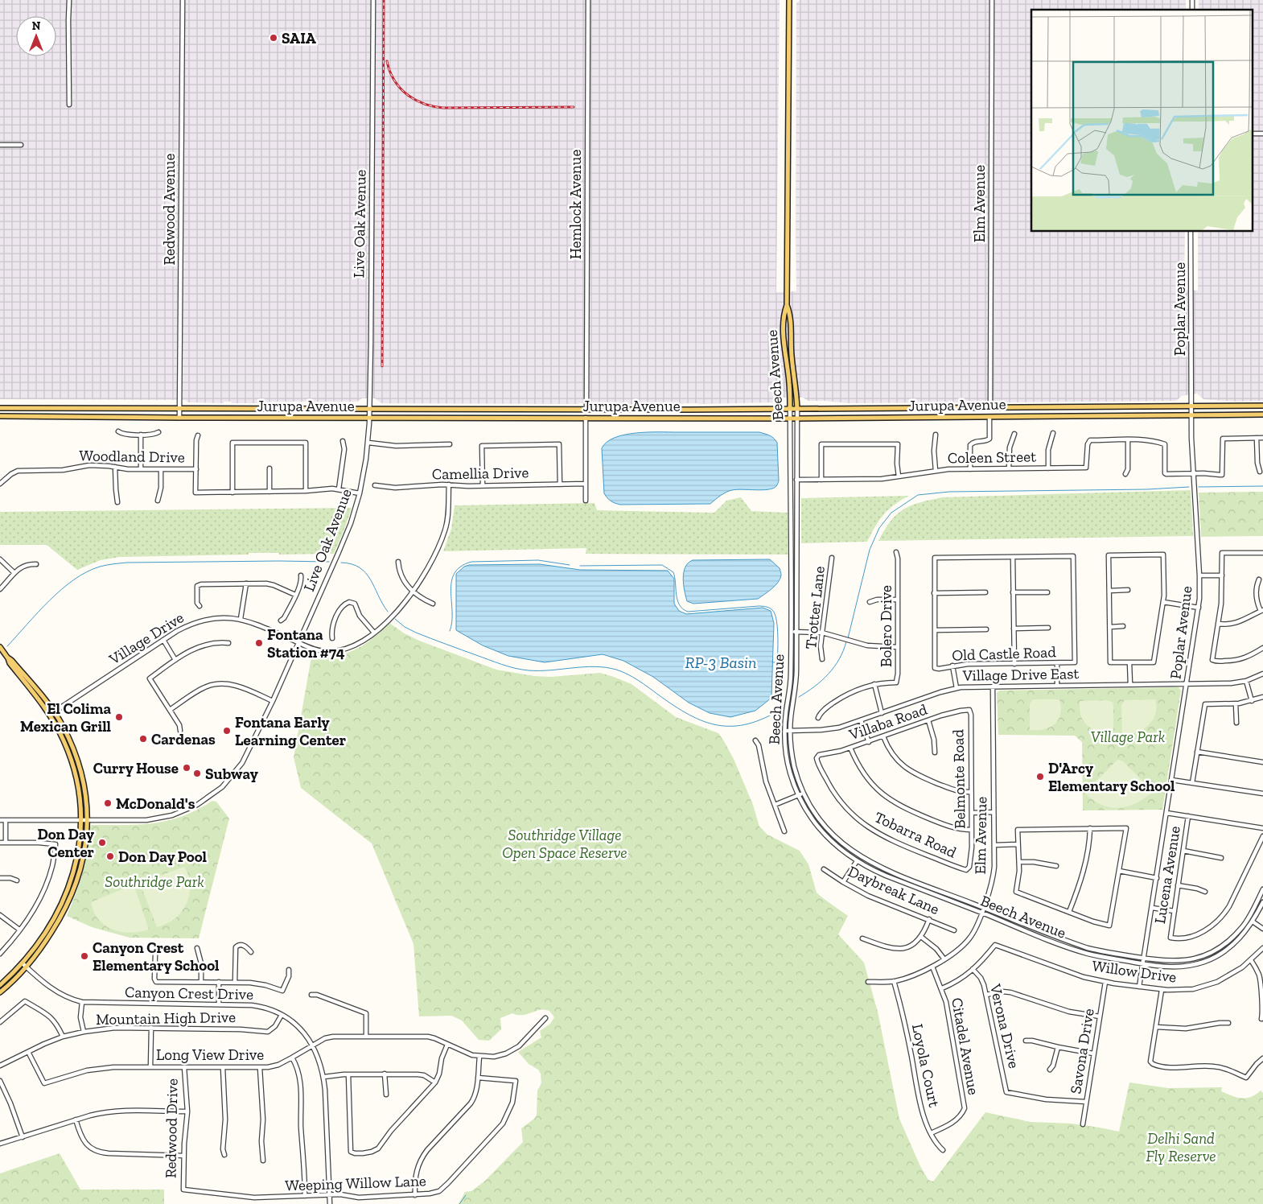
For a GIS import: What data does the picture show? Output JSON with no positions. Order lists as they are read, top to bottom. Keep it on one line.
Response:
{"streets":{"main road":["Beech Avenue","Jurupa Avenue"],"street":["Elm Avenue","Hemlock Avenue","Redwood Avenue","Live Oak Avenue","Poplar Avenue","Woodland Drive","Coleen Street","Camellia Drive","Trotter Lane","Bolero Drive","Village Drive","Old Castle Road","Village Drive East","Villaba Road","Belmonte Road","Tobarra Road","Lucena Avenue","Daybreak Lane","Willow Drive","Canyon Crest Drive","Mountain High Drive","Verona Drive","Citadel Avenue","Savona Drive","Long View Drive","Loyola Court","Redwood Drive","Weeping Willow Lane"]},"crossings":[["Elm Avenue","Beech Avenue"],["Elm Avenue","Jurupa Avenue"],["Elm Avenue","Village Drive East"],["Elm Avenue","Citadel Avenue"],["Elm Avenue","Loyola Court"],["Hemlock Avenue","Jurupa Avenue"],["Redwood Avenue","Jurupa Avenue"],["Live Oak Avenue","Jurupa Avenue"],["Live Oak Avenue","Village Drive"],["Poplar Avenue","Beech Avenue"],["Poplar Avenue","Jurupa Avenue"],["Poplar Avenue","Coleen Street"],["Poplar Avenue","Village Drive East"],["Poplar Avenue","Willow Drive"],["Beech Avenue","Jurupa Avenue"],["Beech Avenue","Coleen Street"],["Beech Avenue","Village Drive East"],["Camellia Drive","Village Drive"],["Villaba Road","Belmonte Road"],["Villaba Road","Tobarra Road"],["Belmonte Road","Tobarra Road"],["Willow Drive","Verona Drive"],["Willow Drive","Savona Drive"],["Canyon Crest Drive","Mountain High Drive"],["Canyon Crest Drive","Long View Drive"],["Canyon Crest Drive","Weeping Willow Lane"],["Mountain High Drive","Long View Drive"],["Mountain High Drive","Redwood Drive"],["Verona Drive","Savona Drive"],["Citadel Avenue","Loyola Court"],["Long View Drive","Redwood Drive"],["Redwood Drive","Weeping Willow Lane"]],"water":["RP-3 Basin"],"parks":["Village Park","Southridge Village Open Space Reserve","Southridge Park","Delhi Sand Fly Reserve"],"places":["SAIA","Fontana Station #74","El Colima Mexican Grill","Fontana Early Learning Center","Cardenas","Curry House","Subway","D'Arcy Elementary School","McDonald's","Don Day Center","Don Day Pool","Canyon Crest Elementary School"],"north":"top"}
